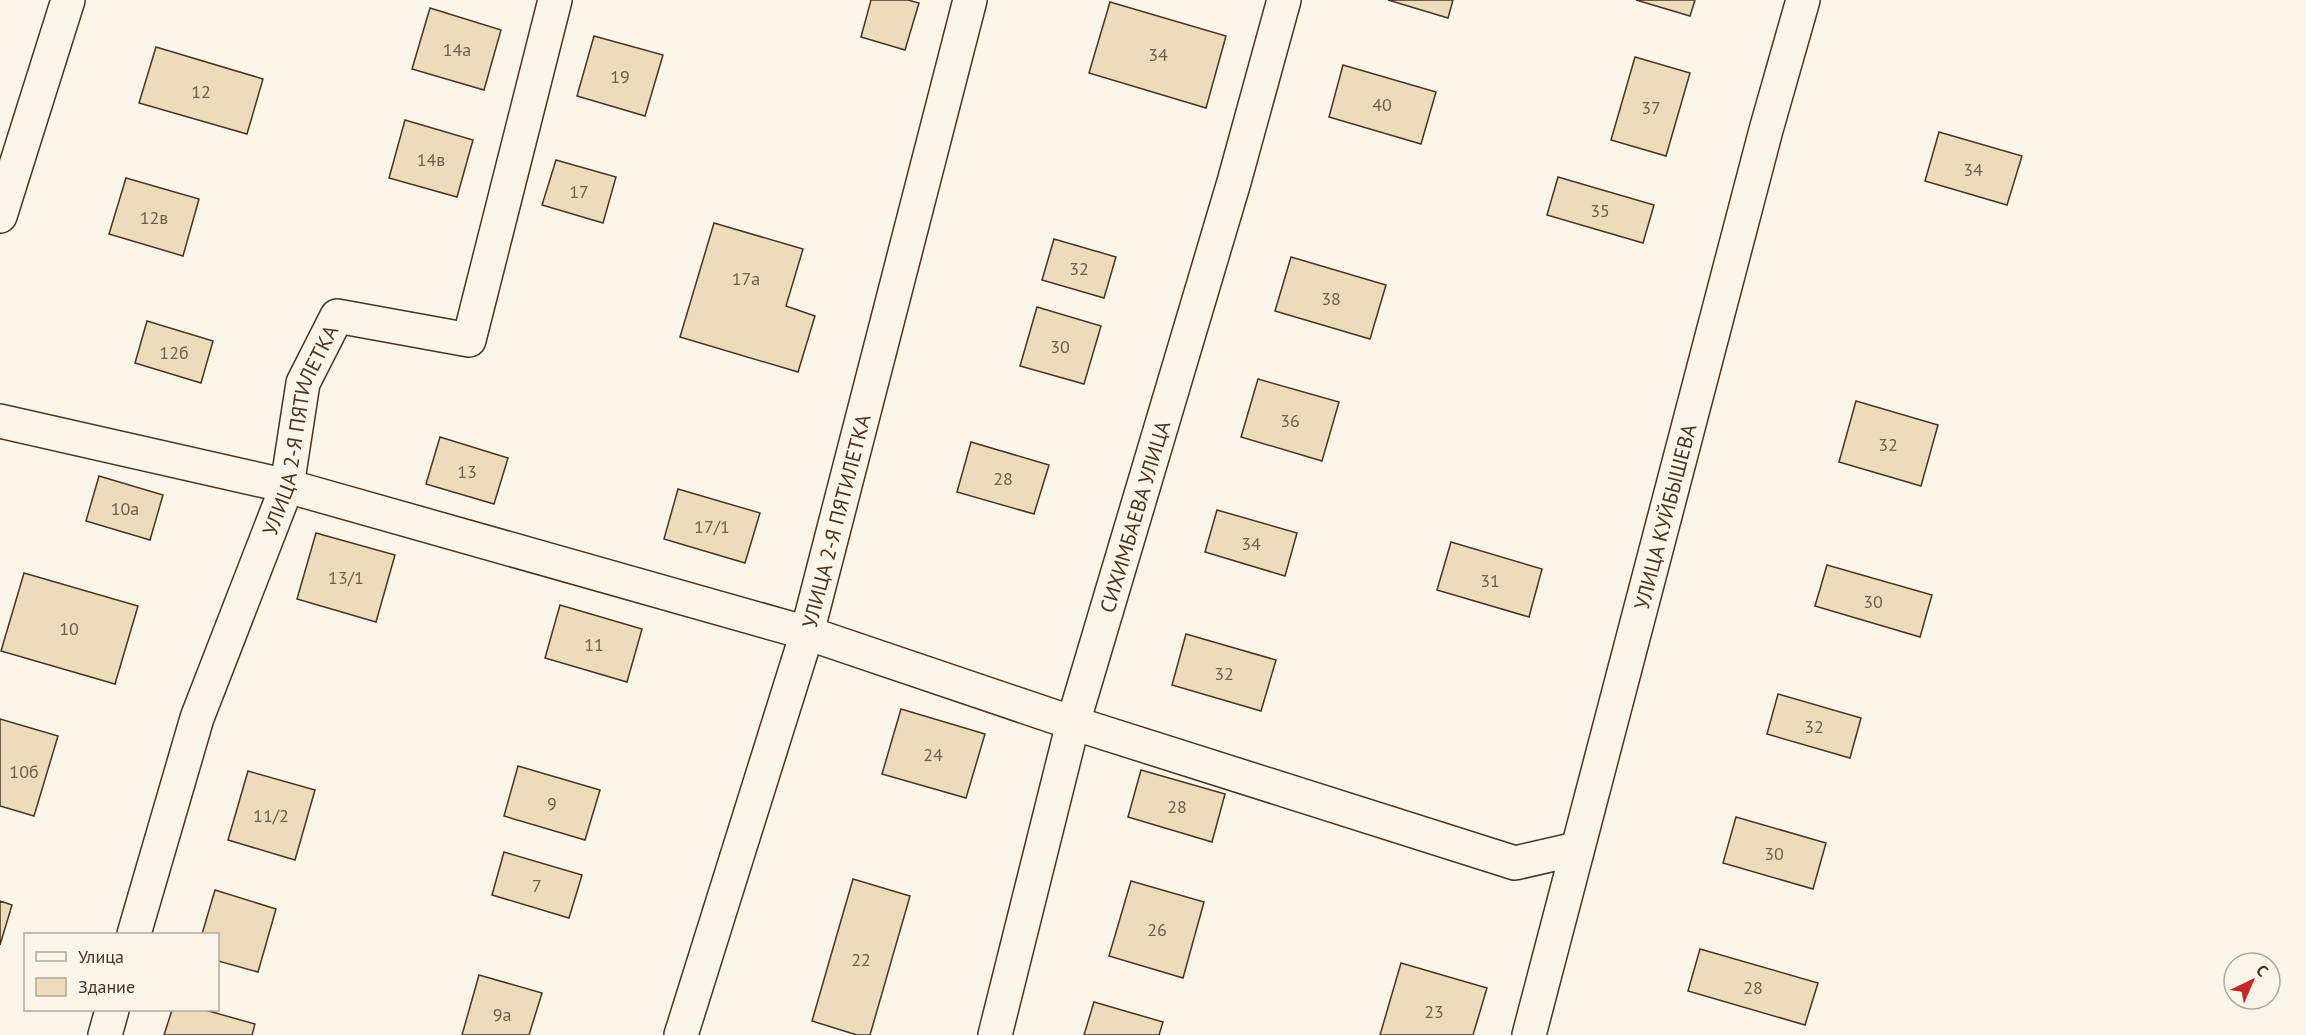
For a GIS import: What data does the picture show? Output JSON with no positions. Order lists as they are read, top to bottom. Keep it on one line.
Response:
{"streets":{"street":["УЛИЦА 2-Я ПЯТИЛЕТКА","СИХИМБАЕВА УЛИЦА","УЛИЦА КУЙБЫШЕВА"]},"house_numbers":["14а","34","19","12","40","37","14в","34","17","35","12в","32","17а","38","30","12б","36","32","13","28","10а","17/1","34","13/1","31","30","10","11","32","32","24","10б","9","28","11/2","30","7","26","22","28","23","9а"],"legend":["Улица","Здание"],"north":"top right"}
